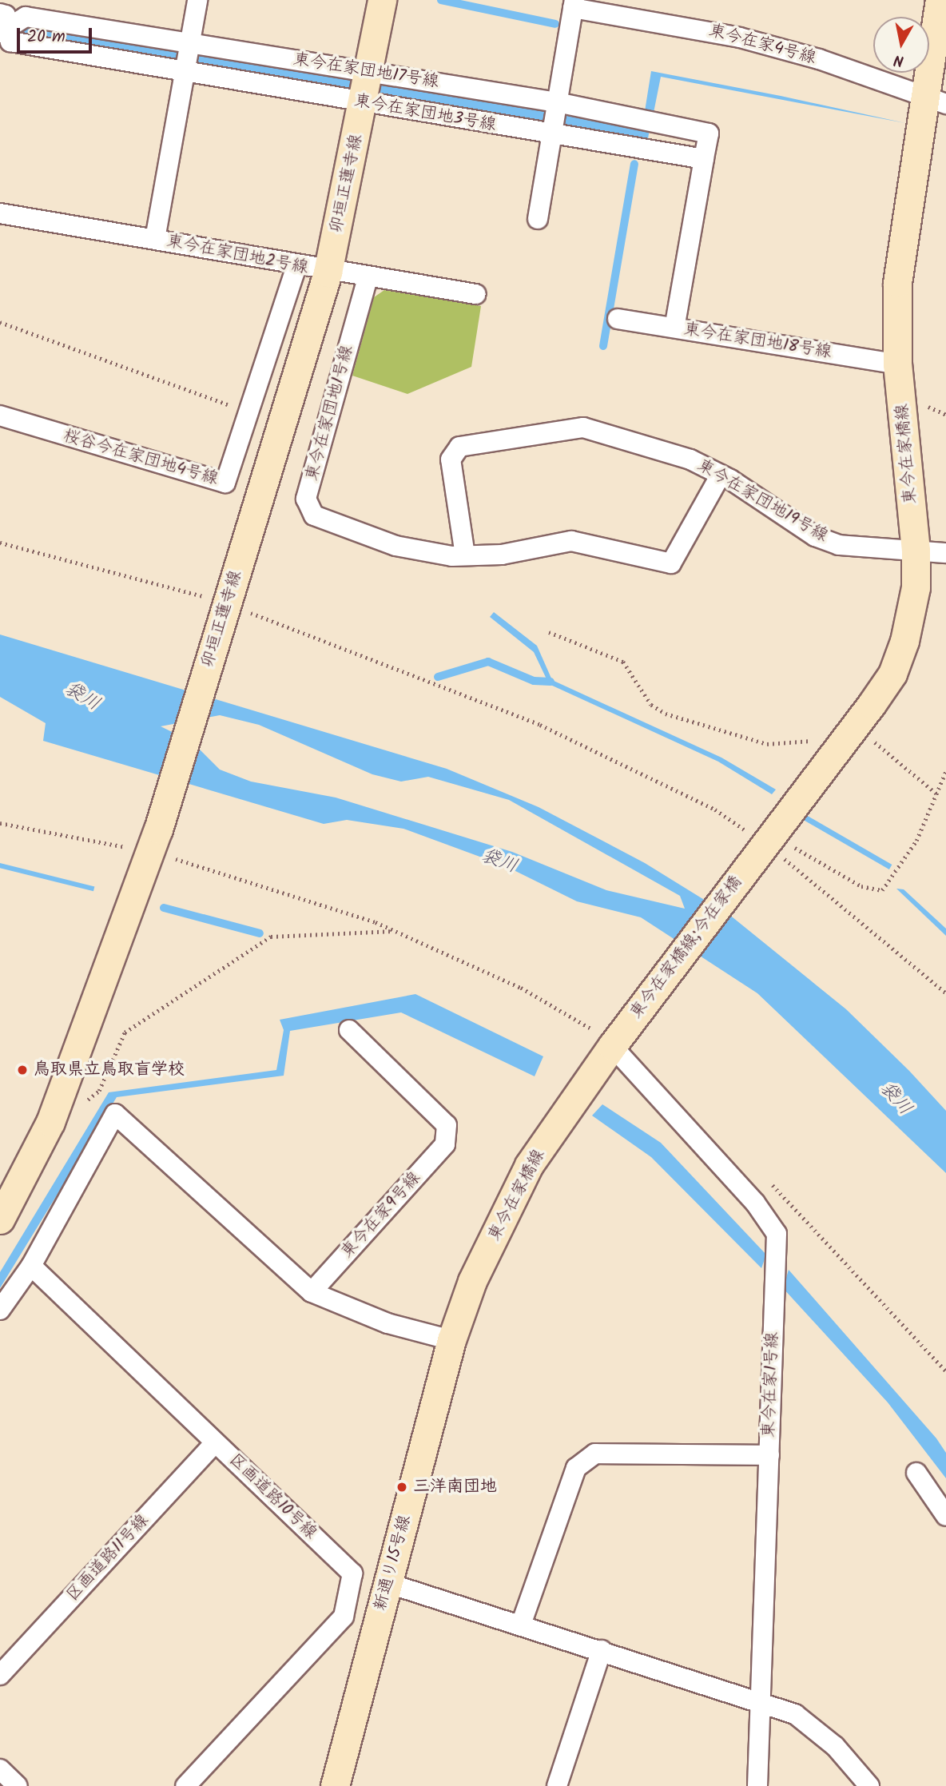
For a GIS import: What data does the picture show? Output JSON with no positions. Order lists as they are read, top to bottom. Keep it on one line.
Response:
{"streets":{"street":["東今在家4号線","東今在家団地17号線","東今在家団地3号線","卯垣正蓮寺線","東今在家団地2号線","東今在家団地18号線","東今在家団地1号線","東今在家橋線","桜谷今在家団地4号線","東今在家団地19号線","東今在家橋線;今在家橋","東今在家9号線","東今在家1号線","区画道路10号線","区画道路11号線","新通り15号線"]},"crossings":[["東今在家4号線","東今在家橋線"],["東今在家団地17号線","東今在家団地3号線"],["東今在家団地17号線","卯垣正蓮寺線"],["東今在家団地3号線","卯垣正蓮寺線"],["卯垣正蓮寺線","東今在家団地2号線"],["東今在家団地2号線","東今在家団地1号線"],["東今在家団地2号線","桜谷今在家団地4号線"],["東今在家団地18号線","東今在家橋線"],["東今在家団地1号線","東今在家団地19号線"],["東今在家橋線","東今在家団地19号線"],["東今在家橋線","東今在家橋線;今在家橋"],["東今在家橋線","東今在家1号線"],["東今在家橋線","新通り15号線"],["東今在家橋線;今在家橋","東今在家1号線"],["区画道路10号線","区画道路11号線"]],"water":["袋川"],"places":["鳥取県立鳥取盲学校","三洋南団地"],"scale_bar":"20 m","north":"bottom"}
